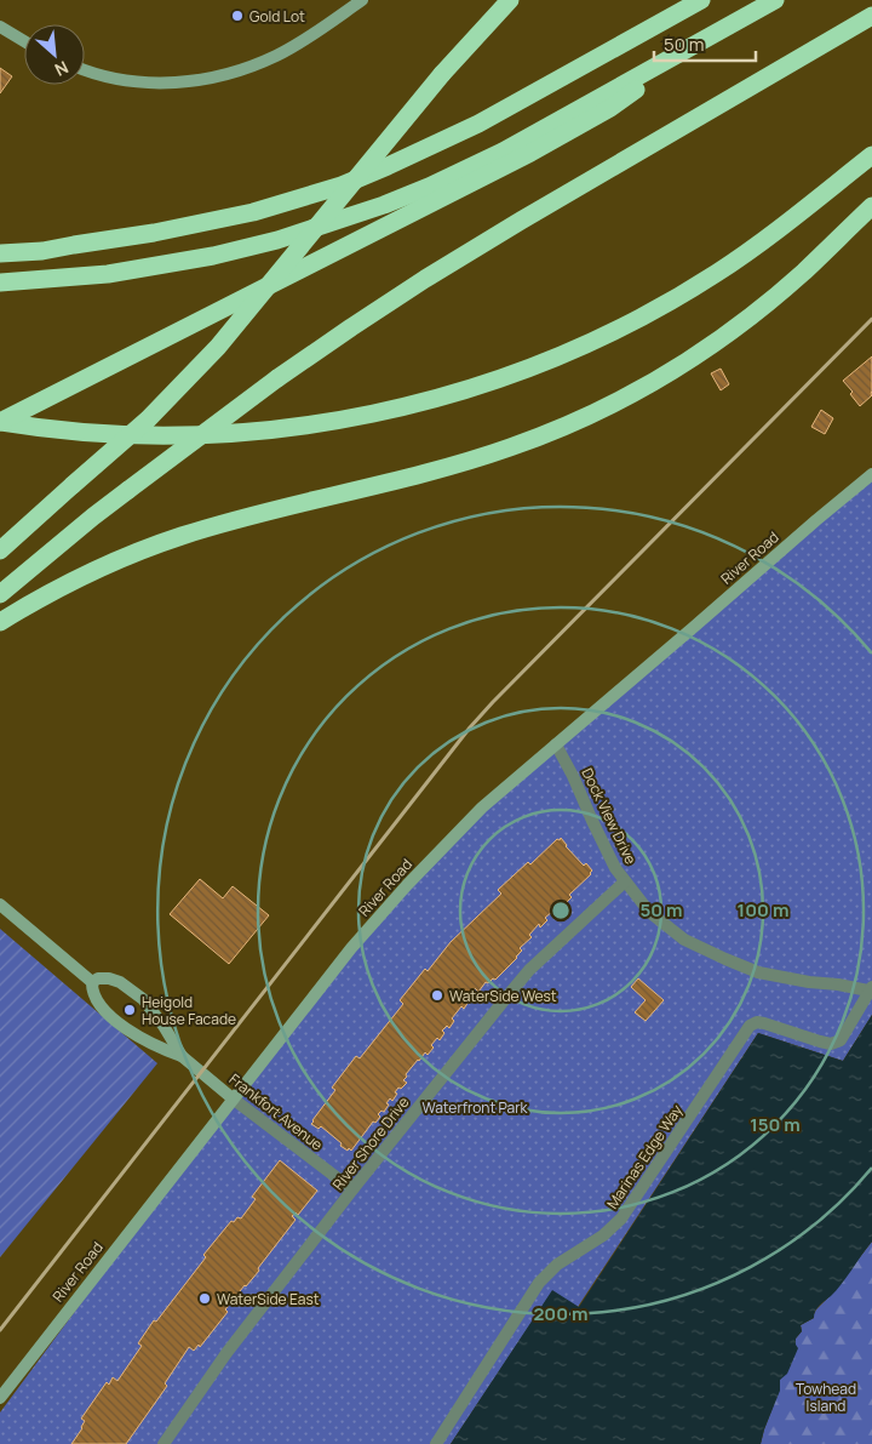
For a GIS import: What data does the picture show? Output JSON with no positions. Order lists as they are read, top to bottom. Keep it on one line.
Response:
{"streets":{"street":["River Road","Dock View Drive","Frankfort Avenue","River Shore Drive","Marinas Edge Way"]},"crossings":[["River Road","Dock View Drive"],["River Road","Frankfort Avenue"],["Dock View Drive","River Shore Drive"],["Dock View Drive","Marinas Edge Way"],["Frankfort Avenue","River Shore Drive"]],"parks":["Waterfront Park","Towhead Island"],"places":["Gold Lot","WaterSide West","Heigold House Facade","WaterSide East"],"scale_bar":"50 m","north":"bottom right","rings":["50 m","100 m","150 m","200 m"]}
